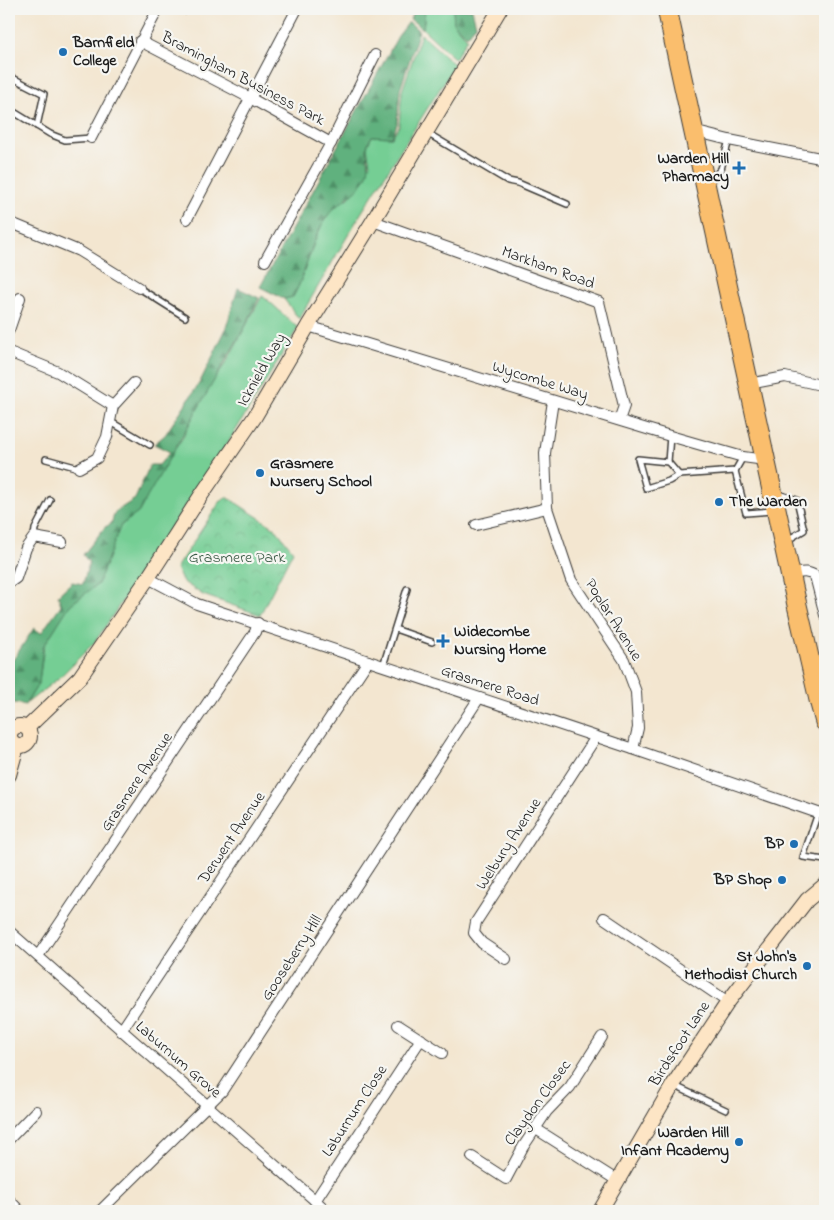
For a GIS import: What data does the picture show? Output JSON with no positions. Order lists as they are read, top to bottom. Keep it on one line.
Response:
{"streets":{"street":["Bramingham Business Park","Markham Road","Icknield Way","Wycombe Way","Poplar Avenue","Grasmere Road","Grasmere Avenue","Derwent Avenue","Welbury Avenue","Gooseberry Hill","Birdsfoot Lane","Laburnum Grove","Claydon Closec","Laburnum Close"]},"crossings":[["Markham Road","Icknield Way"],["Markham Road","Wycombe Way"],["Icknield Way","Wycombe Way"],["Icknield Way","Grasmere Road"],["Wycombe Way","Poplar Avenue"],["Poplar Avenue","Grasmere Road"],["Grasmere Road","Grasmere Avenue"],["Grasmere Road","Derwent Avenue"],["Grasmere Road","Welbury Avenue"],["Grasmere Road","Gooseberry Hill"],["Grasmere Avenue","Laburnum Grove"],["Derwent Avenue","Laburnum Grove"],["Gooseberry Hill","Laburnum Grove"],["Laburnum Grove","Laburnum Close"]],"parks":["Grasmere Park"],"places":{"other":["Barnfield College","Grasmere Nursery School","The Warden","BP","BP Shop","St John's Methodist Church","Warden Hill Infant Academy"],"health":["Warden Hill Pharmacy","Widecombe Nursing Home"]}}
